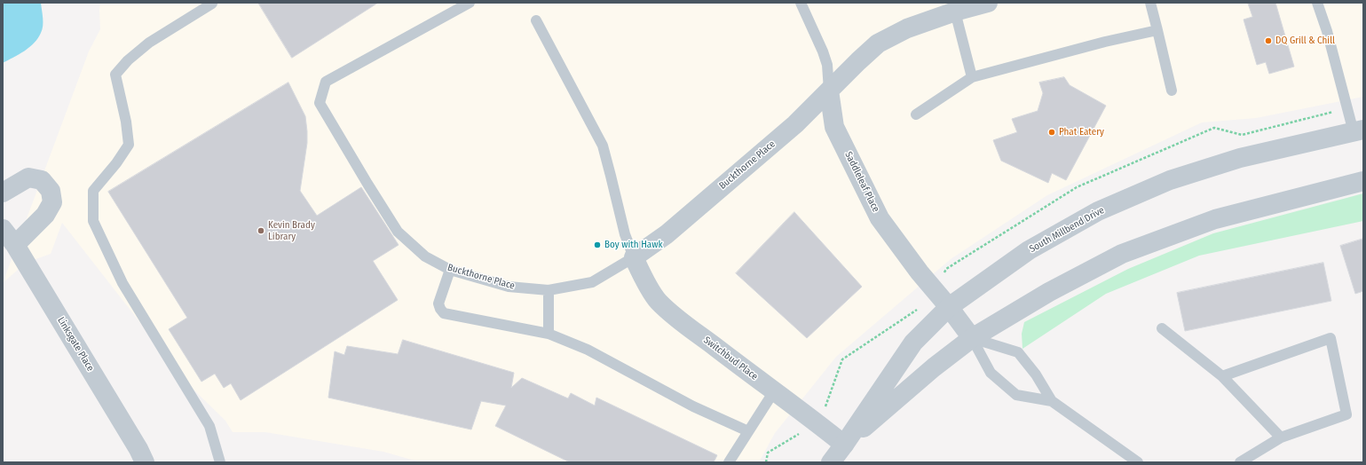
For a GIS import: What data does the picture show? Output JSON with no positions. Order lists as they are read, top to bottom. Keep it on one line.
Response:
{"streets":{"street":["Buckthorne Place","Saddleleaf Place","South Millbend Drive","Linksgate Place","Switchbud Place"]},"crossings":[["Buckthorne Place","Saddleleaf Place"],["Buckthorne Place","Switchbud Place"],["Saddleleaf Place","South Millbend Drive"],["South Millbend Drive","Switchbud Place"]],"places":["DQ Grill & Chill","Phat Eatery","Kevin Brady Library","Boy with Hawk"]}
